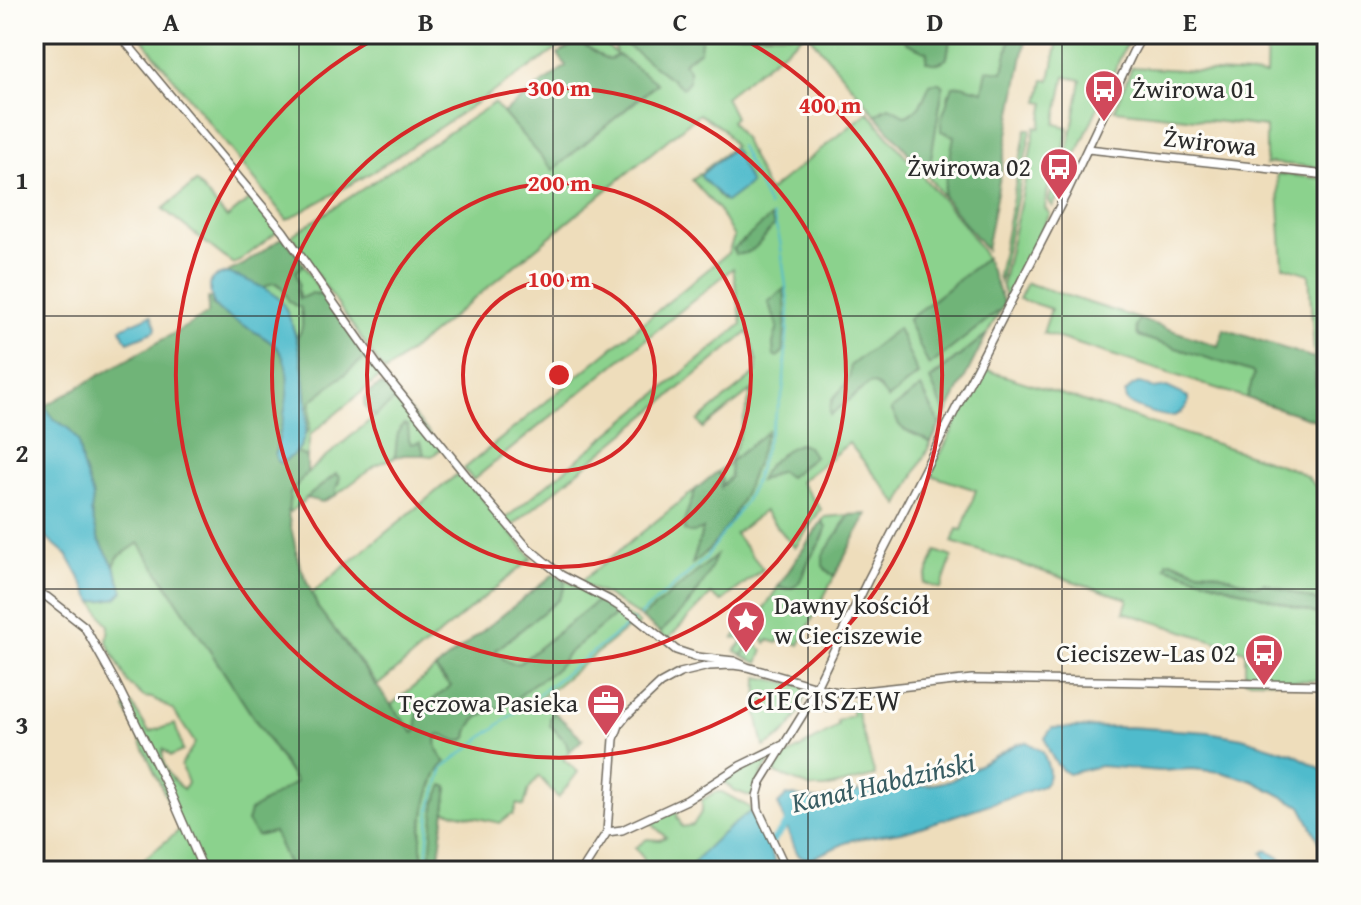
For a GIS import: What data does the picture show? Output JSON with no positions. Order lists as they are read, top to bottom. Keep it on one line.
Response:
{"streets":{"street":["Żwirowa"]},"districts":["CIECISZEW"],"water":["Kanał Habdziński"],"places":{"bus stop":["Żwirowa 01","Żwirowa 02","Cieciszew-Las 02"],"place":["Dawny kościół w Cieciszewie"],"office":["Tęczowa Pasieka"]},"grid":{"columns":["A","B","C","D","E"],"rows":["1","2","3"]},"rings":["300 m","400 m","200 m","100 m"]}
